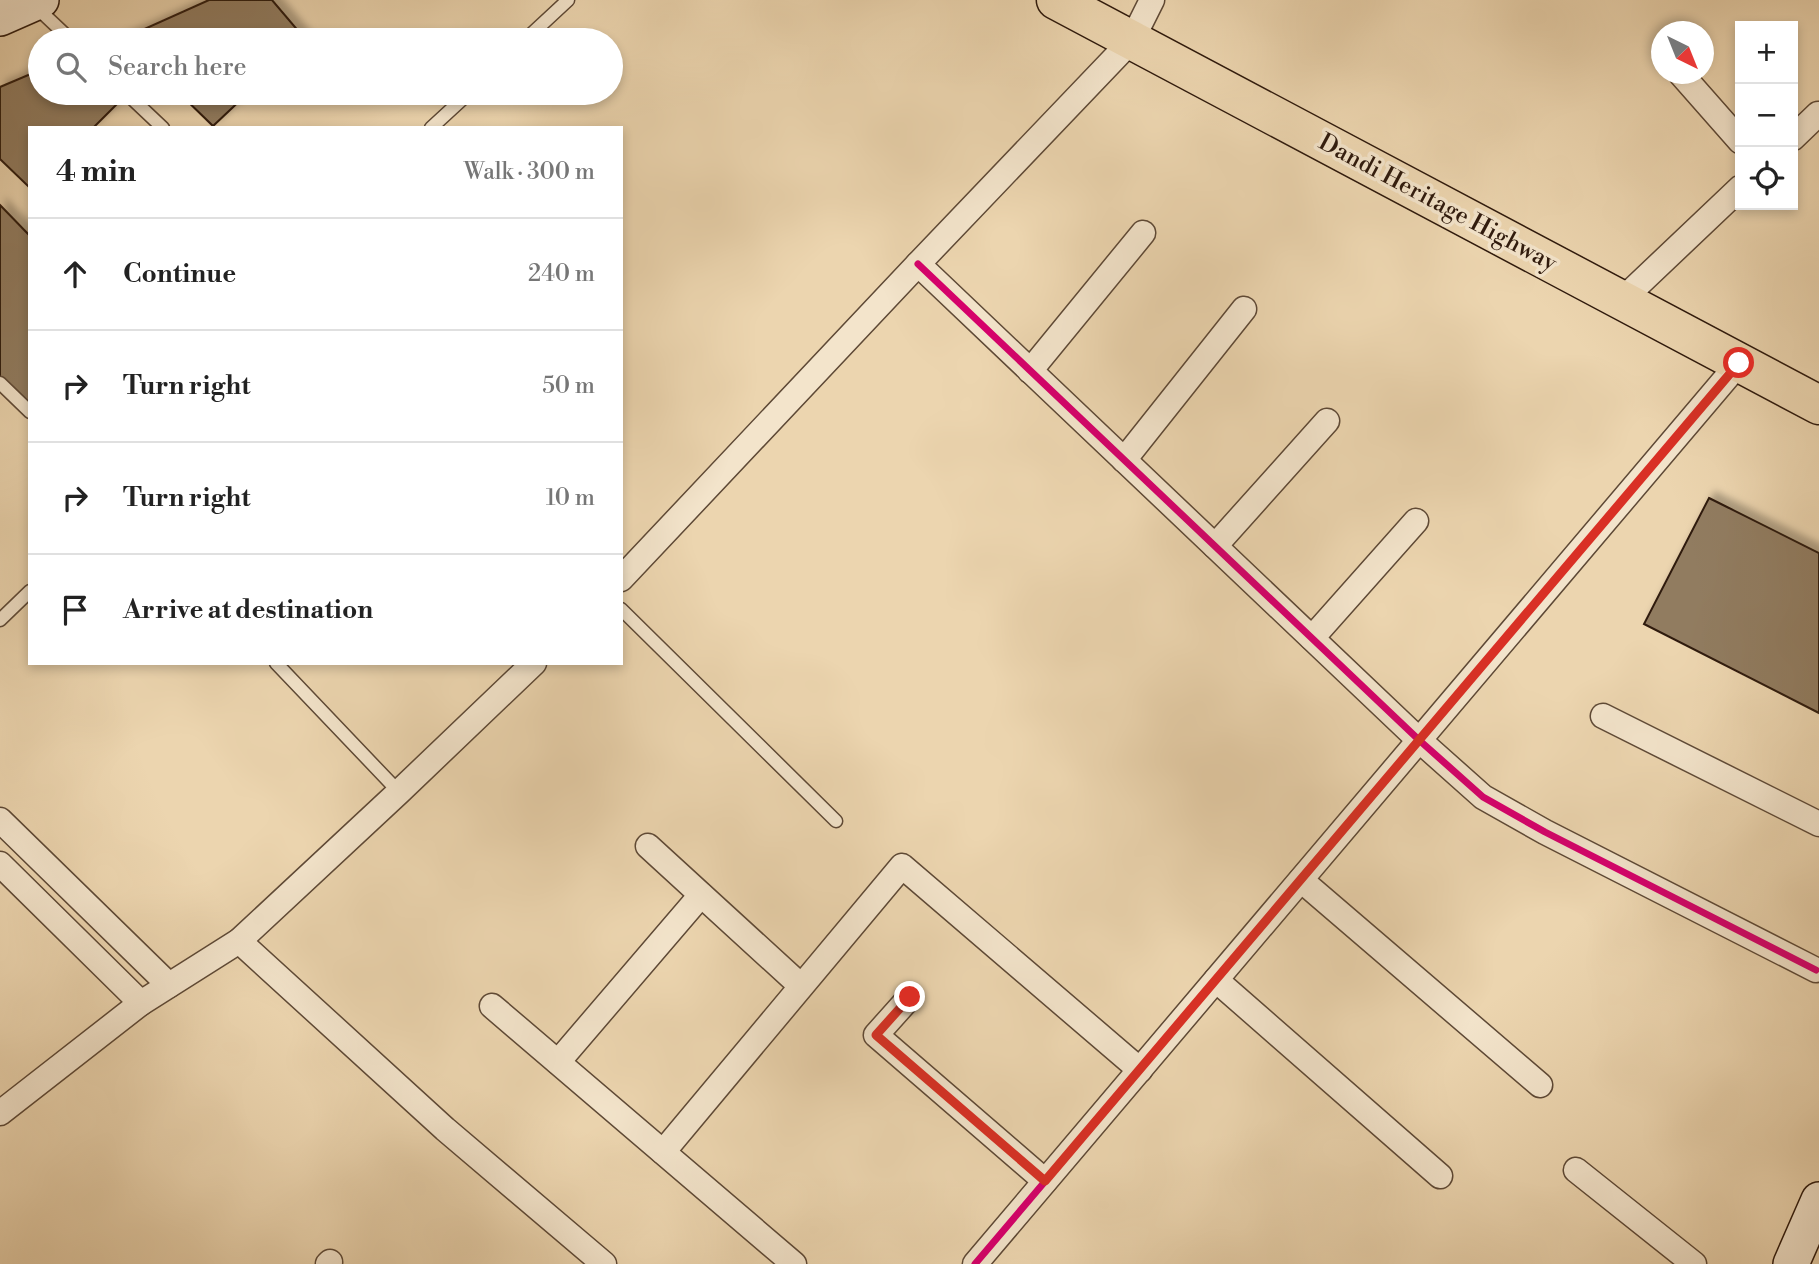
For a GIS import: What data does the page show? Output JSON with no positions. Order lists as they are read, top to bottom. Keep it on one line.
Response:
{"streets":{"highway":["Dandi Heritage Highway"]},"north":"bottom right","page":{"map_buttons":["+","−"],"search":"Search here","heading":["4 min","Walk · 300 m"],"list":[["Continue","240 m"],["Turn right","50 m"],["Turn right","10 m"],"Arrive at destination"]}}
